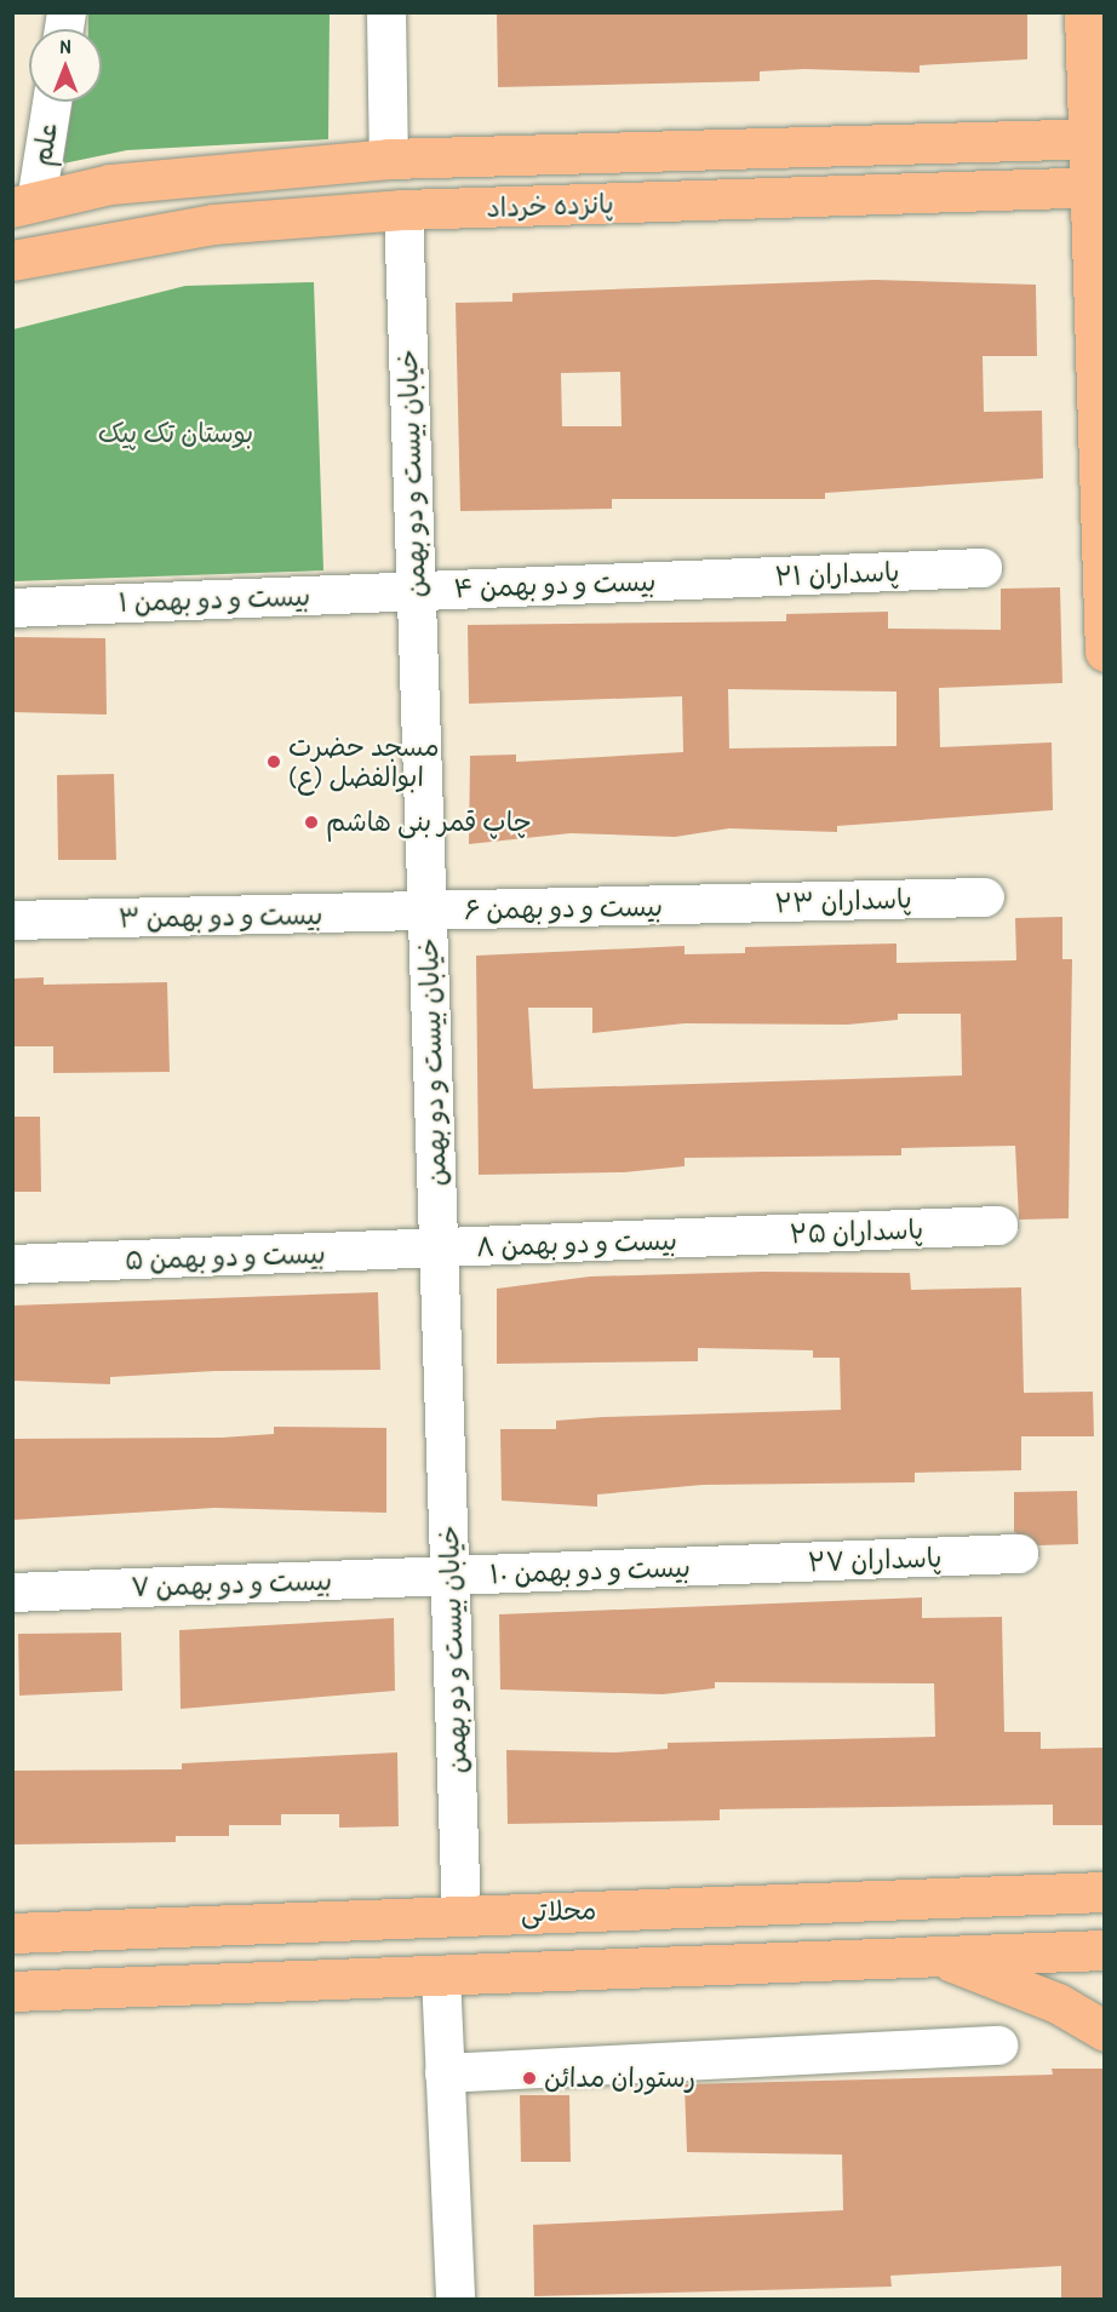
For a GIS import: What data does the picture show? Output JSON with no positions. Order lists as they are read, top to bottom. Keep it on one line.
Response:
{"streets":{"main road":["پانزده خرداد","محلاتی"],"street":["علم","خیابان بیست و دو بهمن","پاسداران ۲۱","بیست و دو بهمن ۴","بیست و دو بهمن ۱","پاسداران ۲۳","بیست و دو بهمن ۶","بیست و دو بهمن ۳","پاسداران ۲۵","بیست و دو بهمن ۸","بیست و دو بهمن ۵","پاسداران ۲۷","بیست و دو بهمن ۱۰","بیست و دو بهمن ۷"]},"crossings":[["علم","پانزده خرداد"],["پانزده خرداد","خیابان بیست و دو بهمن"],["خیابان بیست و دو بهمن","بیست و دو بهمن ۴"],["خیابان بیست و دو بهمن","بیست و دو بهمن ۱"],["خیابان بیست و دو بهمن","بیست و دو بهمن ۶"],["خیابان بیست و دو بهمن","بیست و دو بهمن ۳"],["خیابان بیست و دو بهمن","بیست و دو بهمن ۸"],["خیابان بیست و دو بهمن","بیست و دو بهمن ۵"],["خیابان بیست و دو بهمن","بیست و دو بهمن ۱۰"],["خیابان بیست و دو بهمن","بیست و دو بهمن ۷"],["خیابان بیست و دو بهمن","محلاتی"],["پاسداران ۲۱","بیست و دو بهمن ۴"],["بیست و دو بهمن ۴","بیست و دو بهمن ۱"],["پاسداران ۲۳","بیست و دو بهمن ۶"],["بیست و دو بهمن ۶","بیست و دو بهمن ۳"],["پاسداران ۲۵","بیست و دو بهمن ۸"],["بیست و دو بهمن ۸","بیست و دو بهمن ۵"],["پاسداران ۲۷","بیست و دو بهمن ۱۰"],["بیست و دو بهمن ۱۰","بیست و دو بهمن ۷"]],"parks":["بوستان تک پیک"],"places":["مسجد حضرت ابوالفضل (ع)","چاپ قمر بنی هاشم","رستوران مدائن"],"north":"top"}
